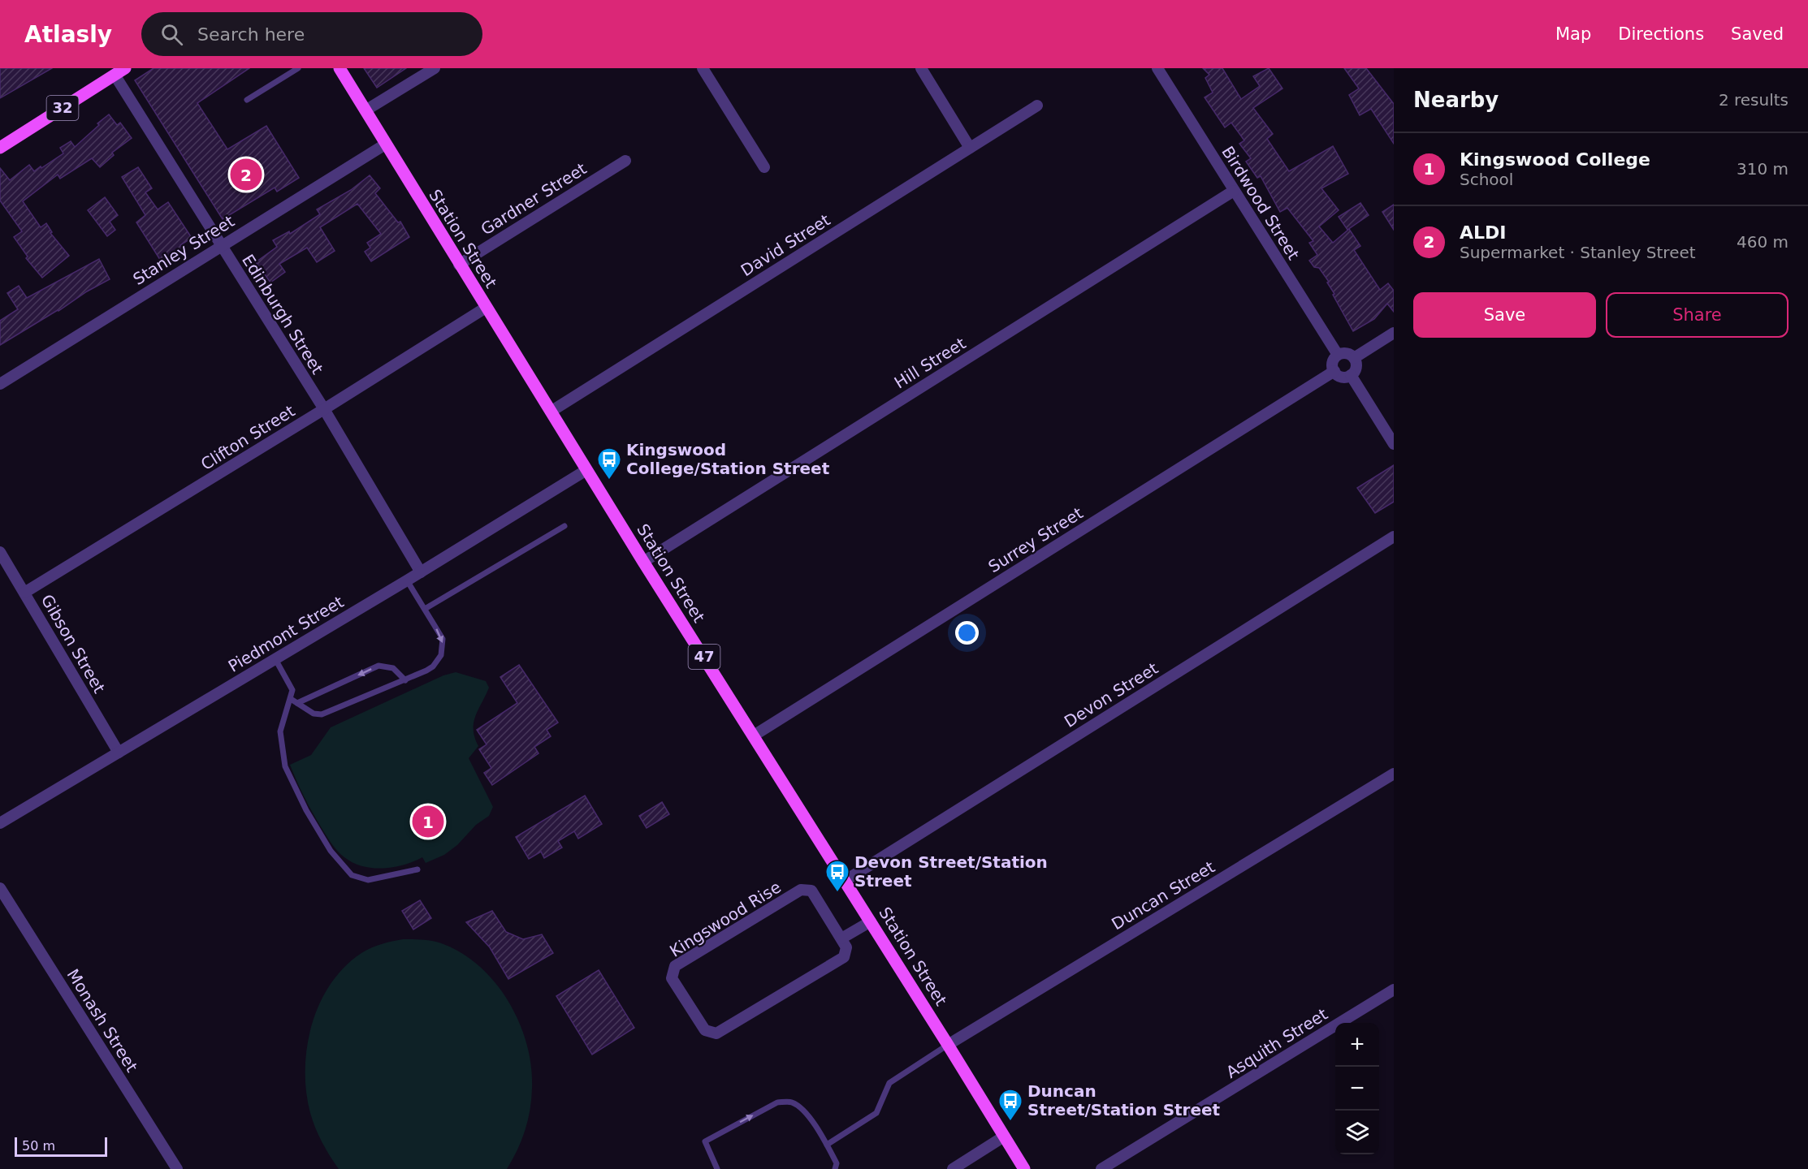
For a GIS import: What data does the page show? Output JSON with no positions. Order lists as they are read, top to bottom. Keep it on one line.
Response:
{"streets":{"main road":["32","Station Street","47"],"street":["Gardner Street","Birdwood Street","David Street","Stanley Street","Edinburgh Street","Hill Street","Clifton Street","Surrey Street","Piedmont Street","Gibson Street","Devon Street","Duncan Street","Kingswood Rise","Monash Street","Asquith Street"]},"crossings":[["32","Edinburgh Street"],["Gardner Street","Station Street"],["Birdwood Street","Hill Street"],["Birdwood Street","Surrey Street"],["Station Street","David Street"],["Station Street","Stanley Street"],["Station Street","Hill Street"],["Station Street","Clifton Street"],["Station Street","Surrey Street"],["Station Street","Piedmont Street"],["Station Street","Devon Street"],["Station Street","Duncan Street"],["Stanley Street","Edinburgh Street"],["Edinburgh Street","Clifton Street"],["Edinburgh Street","Piedmont Street"],["Clifton Street","Gibson Street"],["Piedmont Street","Gibson Street"]],"places":{"bus stop":["Kingswood College/Station Street","Devon Street/Station Street","Duncan Street/Station Street"]},"scale_bar":"50 m","page":{"header":"Atlasly","search":"Search here","nav":["Map","Directions","Saved"],"heading":["Nearby","2 results"],"list":[{"mark":"1","name":"Kingswood College","note":"School","value":"310 m"},{"mark":"2","name":"ALDI","note":"Supermarket · Stanley Street","value":"460 m"}],"pins":["2","1"],"buttons":["Save","Share"],"map_buttons":["+","−"],"scale":"50 m"}}
